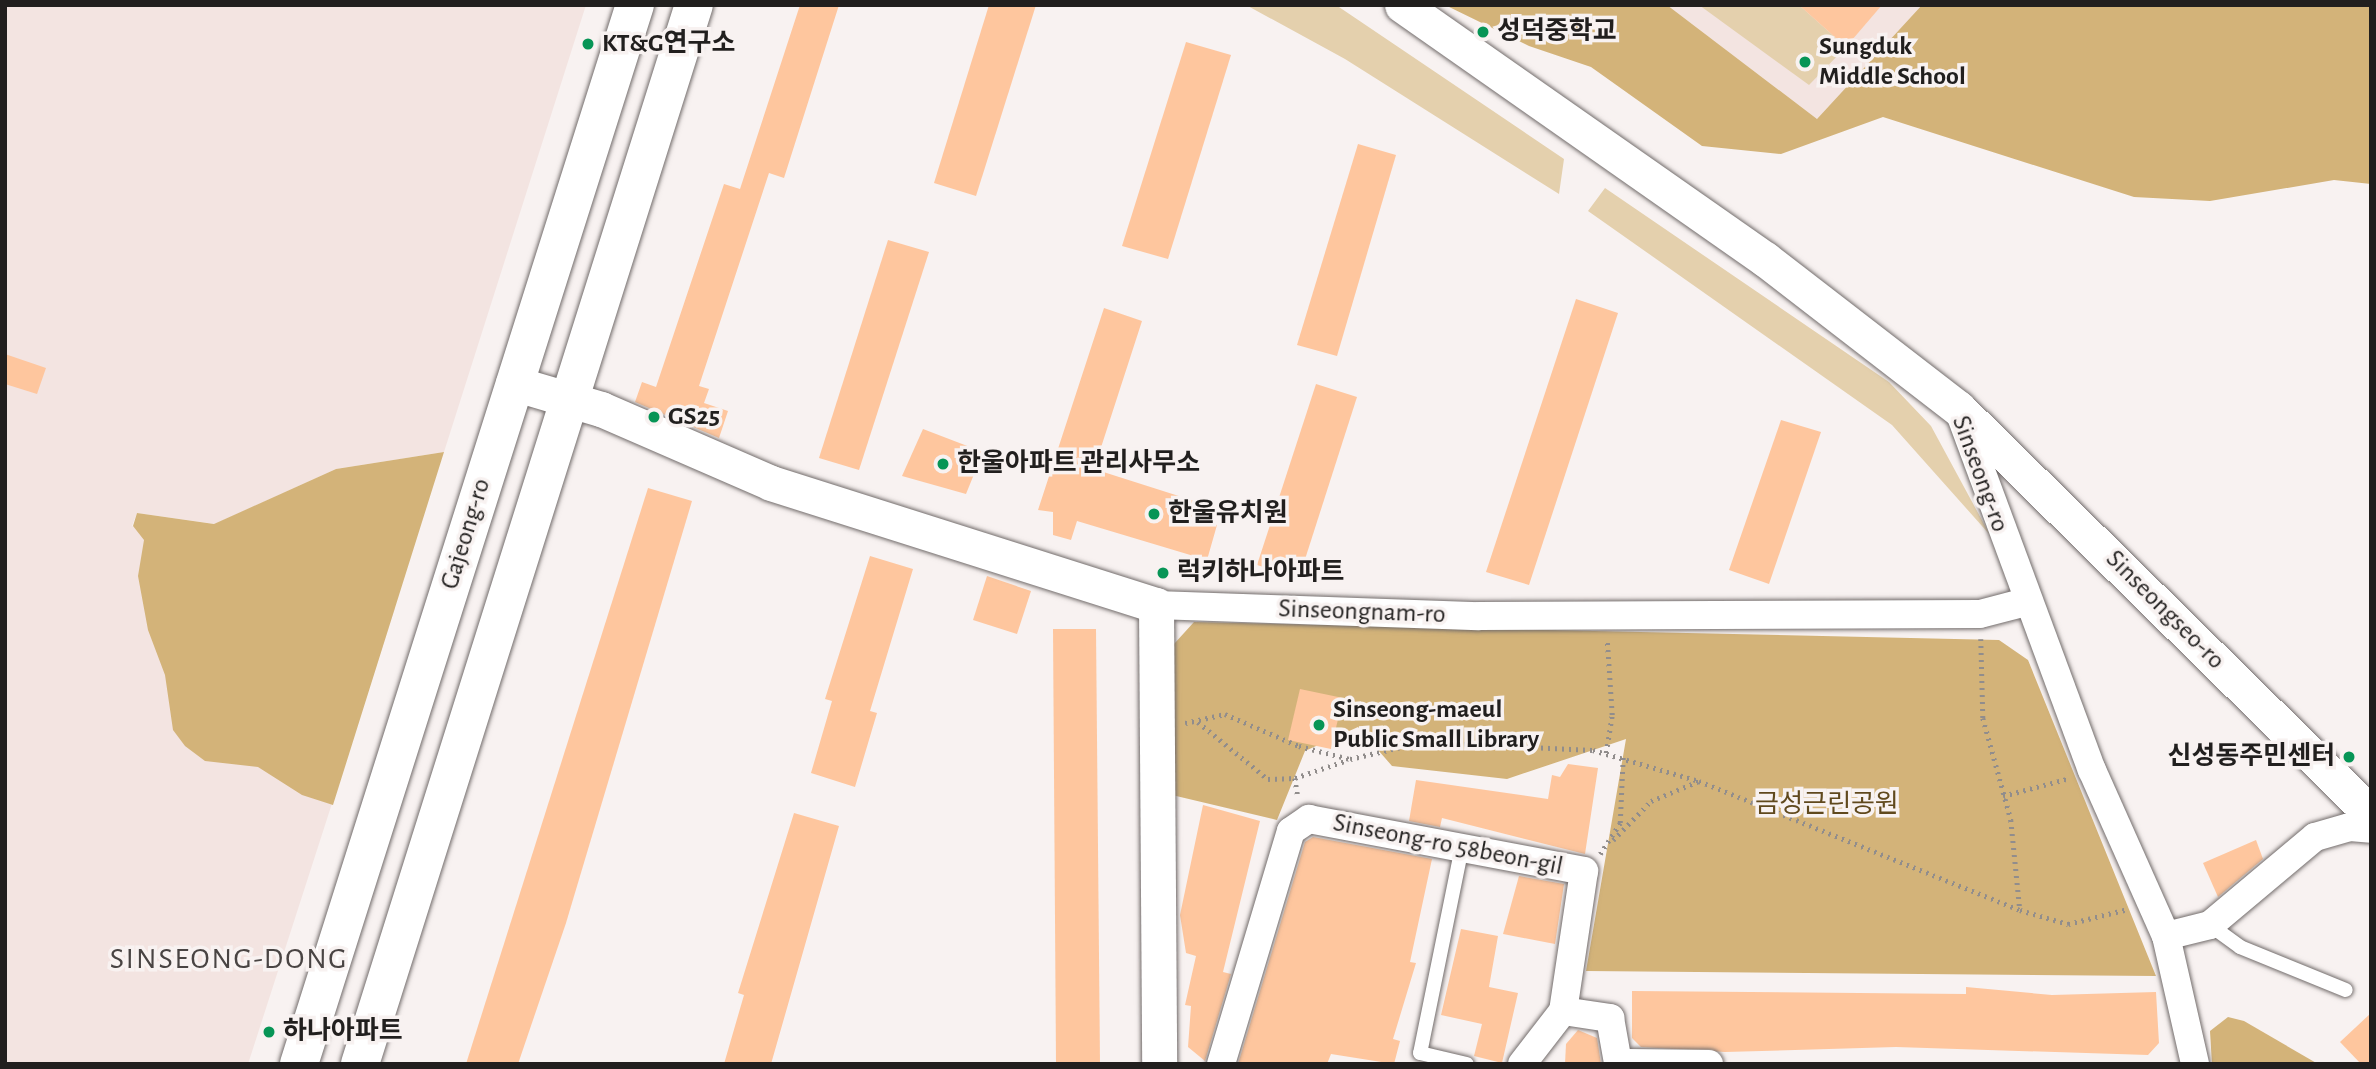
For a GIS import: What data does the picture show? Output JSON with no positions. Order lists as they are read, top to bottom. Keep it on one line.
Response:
{"streets":{"main road":["Gajeong-ro"],"street":["Sinseong-ro","Sinseongseo-ro","Sinseongnam-ro","Sinseong-ro 58beon-gil"]},"crossings":[["Sinseong-ro","Sinseongseo-ro"],["Sinseong-ro","Sinseongnam-ro"]],"districts":["SINSEONG-DONG"],"parks":["금성근린공원"],"places":["성덕중학교","KT&G연구소","Sungduk Middle School","GS25","한울아파트 관리사무소","한울유치원","럭키하나아파트","Sinseong-maeul Public Small Library","신성동주민센터","하나아파트"]}
